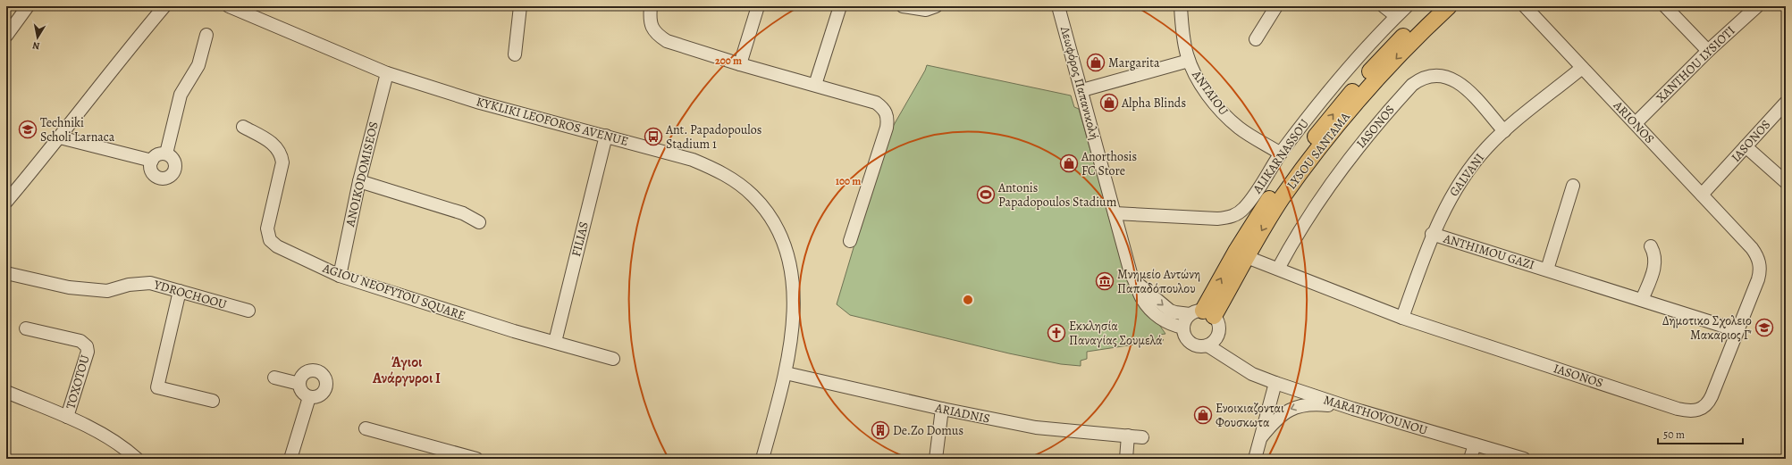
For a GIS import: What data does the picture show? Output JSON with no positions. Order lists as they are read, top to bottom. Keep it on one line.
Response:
{"streets":{"main road":["LYSOU SANTAMA"],"street":["XANTHOU LYSIOTI","Λεωφόρος Παπανικολή","ANTAIOU","KYKLIKI LEOFOROS AVENUE","ARIONOS","IASONOS","ALIKARNASSOU","ANOIKODOMISEOS","GALVANI","FILIAS","ANTHIMOU GAZI","AGIOU NEOFYTOU SQUARE","YDROCHOOU","TOXOTOU","ARIADNIS","MARATHOVOUNOU"]},"crossings":[["XANTHOU LYSIOTI","ARIONOS"],["Λεωφόρος Παπανικολή","LYSOU SANTAMA"],["Λεωφόρος Παπανικολή","ALIKARNASSOU"],["Λεωφόρος Παπανικολή","MARATHOVOUNOU"],["ANTAIOU","ALIKARNASSOU"],["KYKLIKI LEOFOROS AVENUE","ANOIKODOMISEOS"],["KYKLIKI LEOFOROS AVENUE","FILIAS"],["KYKLIKI LEOFOROS AVENUE","ARIADNIS"],["ARIONOS","IASONOS"],["ARIONOS","GALVANI"],["IASONOS","LYSOU SANTAMA"],["IASONOS","GALVANI"],["IASONOS","ANTHIMOU GAZI"],["LYSOU SANTAMA","MARATHOVOUNOU"],["ANOIKODOMISEOS","AGIOU NEOFYTOU SQUARE"],["GALVANI","ANTHIMOU GAZI"],["FILIAS","AGIOU NEOFYTOU SQUARE"]],"districts":["Άγιοι Ανάργυροι Ι"],"places":{"shop":["Margarita","Alpha Blinds","Anorthosis FC Store","Ενοικιαζονται Φουσκωτα"],"school or university":["Techniki Scholi Larnaca","Δημοτικο Σχολειο Μακαριος Γ'"],"bus stop":["Ant. Papadopoulos Stadium 1"],"sports":["Antonis Papadopoulos Stadium"],"museum":["Μνημείο Αντώνη Παπαδόπουλου"],"church":["Εκκλησία Παναγίας Σουμελά"],"building":["De.Zo Domus"]},"scale_bar":"50 m","north":"bottom","rings":["200 m","100 m"]}
